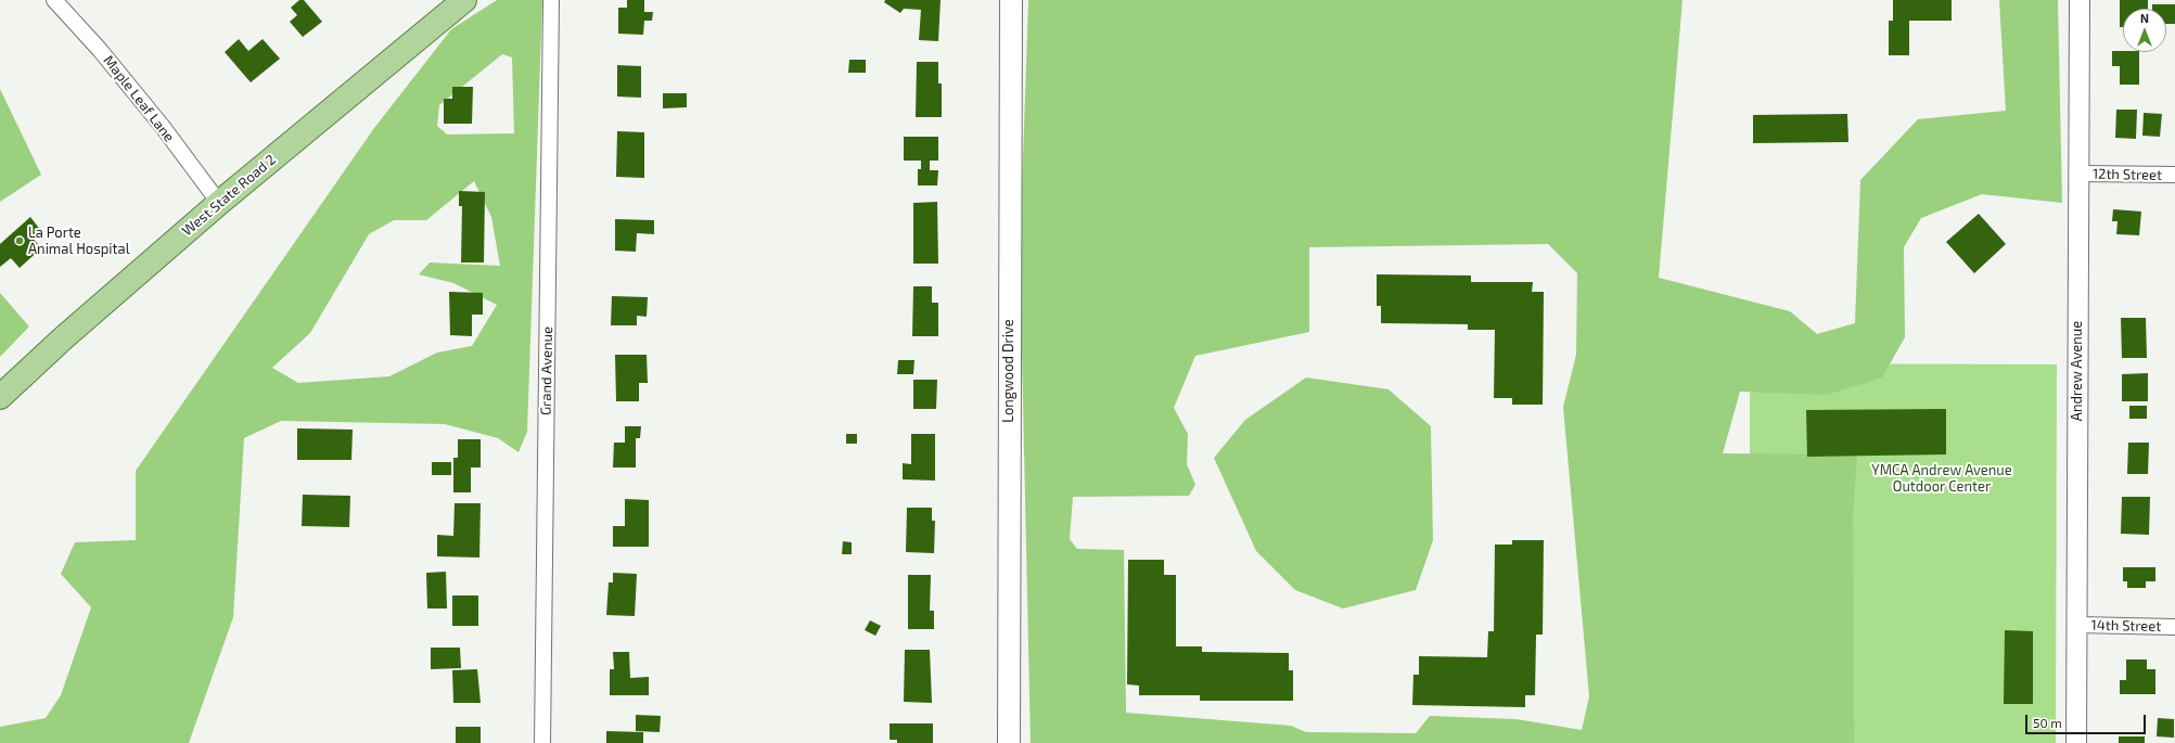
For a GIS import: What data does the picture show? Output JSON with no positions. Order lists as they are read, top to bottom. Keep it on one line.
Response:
{"streets":{"main road":["West State Road 2","Longwood Drive"],"street":["Maple Leaf Lane","12th Street","Grand Avenue","Andrew Avenue","14th Street"]},"crossings":[["Maple Leaf Lane","West State Road 2"],["12th Street","Andrew Avenue"],["Andrew Avenue","14th Street"]],"parks":["YMCA Andrew Avenue Outdoor Center"],"places":["La Porte Animal Hospital"],"scale_bar":"50 m","north":"top"}
